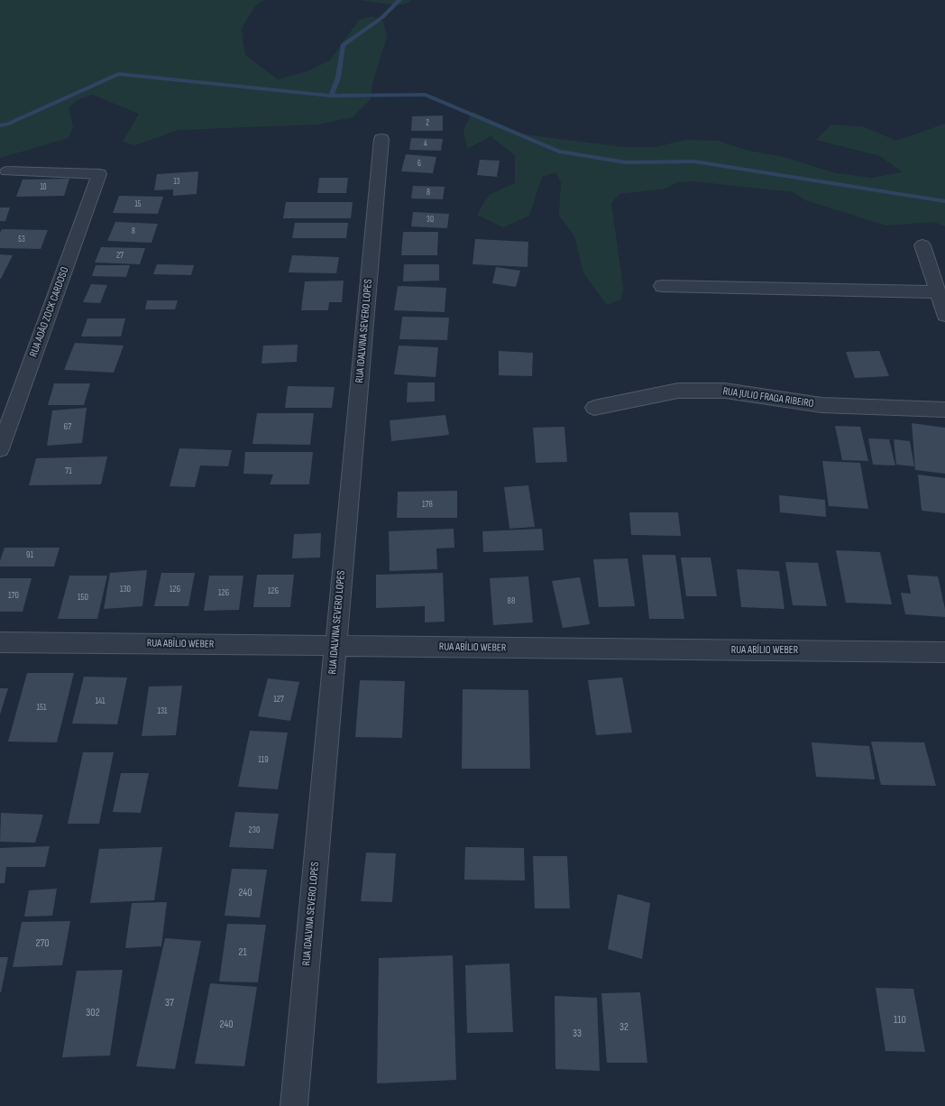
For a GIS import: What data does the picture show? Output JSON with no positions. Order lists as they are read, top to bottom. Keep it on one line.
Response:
{"streets":{"street":["RUA ADÃO ZOCK CARDOSO","RUA IDALVINA SEVERO LOPES","RUA JULIO FRAGA RIBEIRO","RUA ABÍLIO WEBER"]},"crossings":[["RUA IDALVINA SEVERO LOPES","RUA ABÍLIO WEBER"]],"house_numbers":["2","4","6","13","10","8","15","30","8","53","27","67","71","178","91","130","126","126","126","170","150","88","127","141","151","131","119","230","240","270","21","37","302","110","240","32","33"]}
